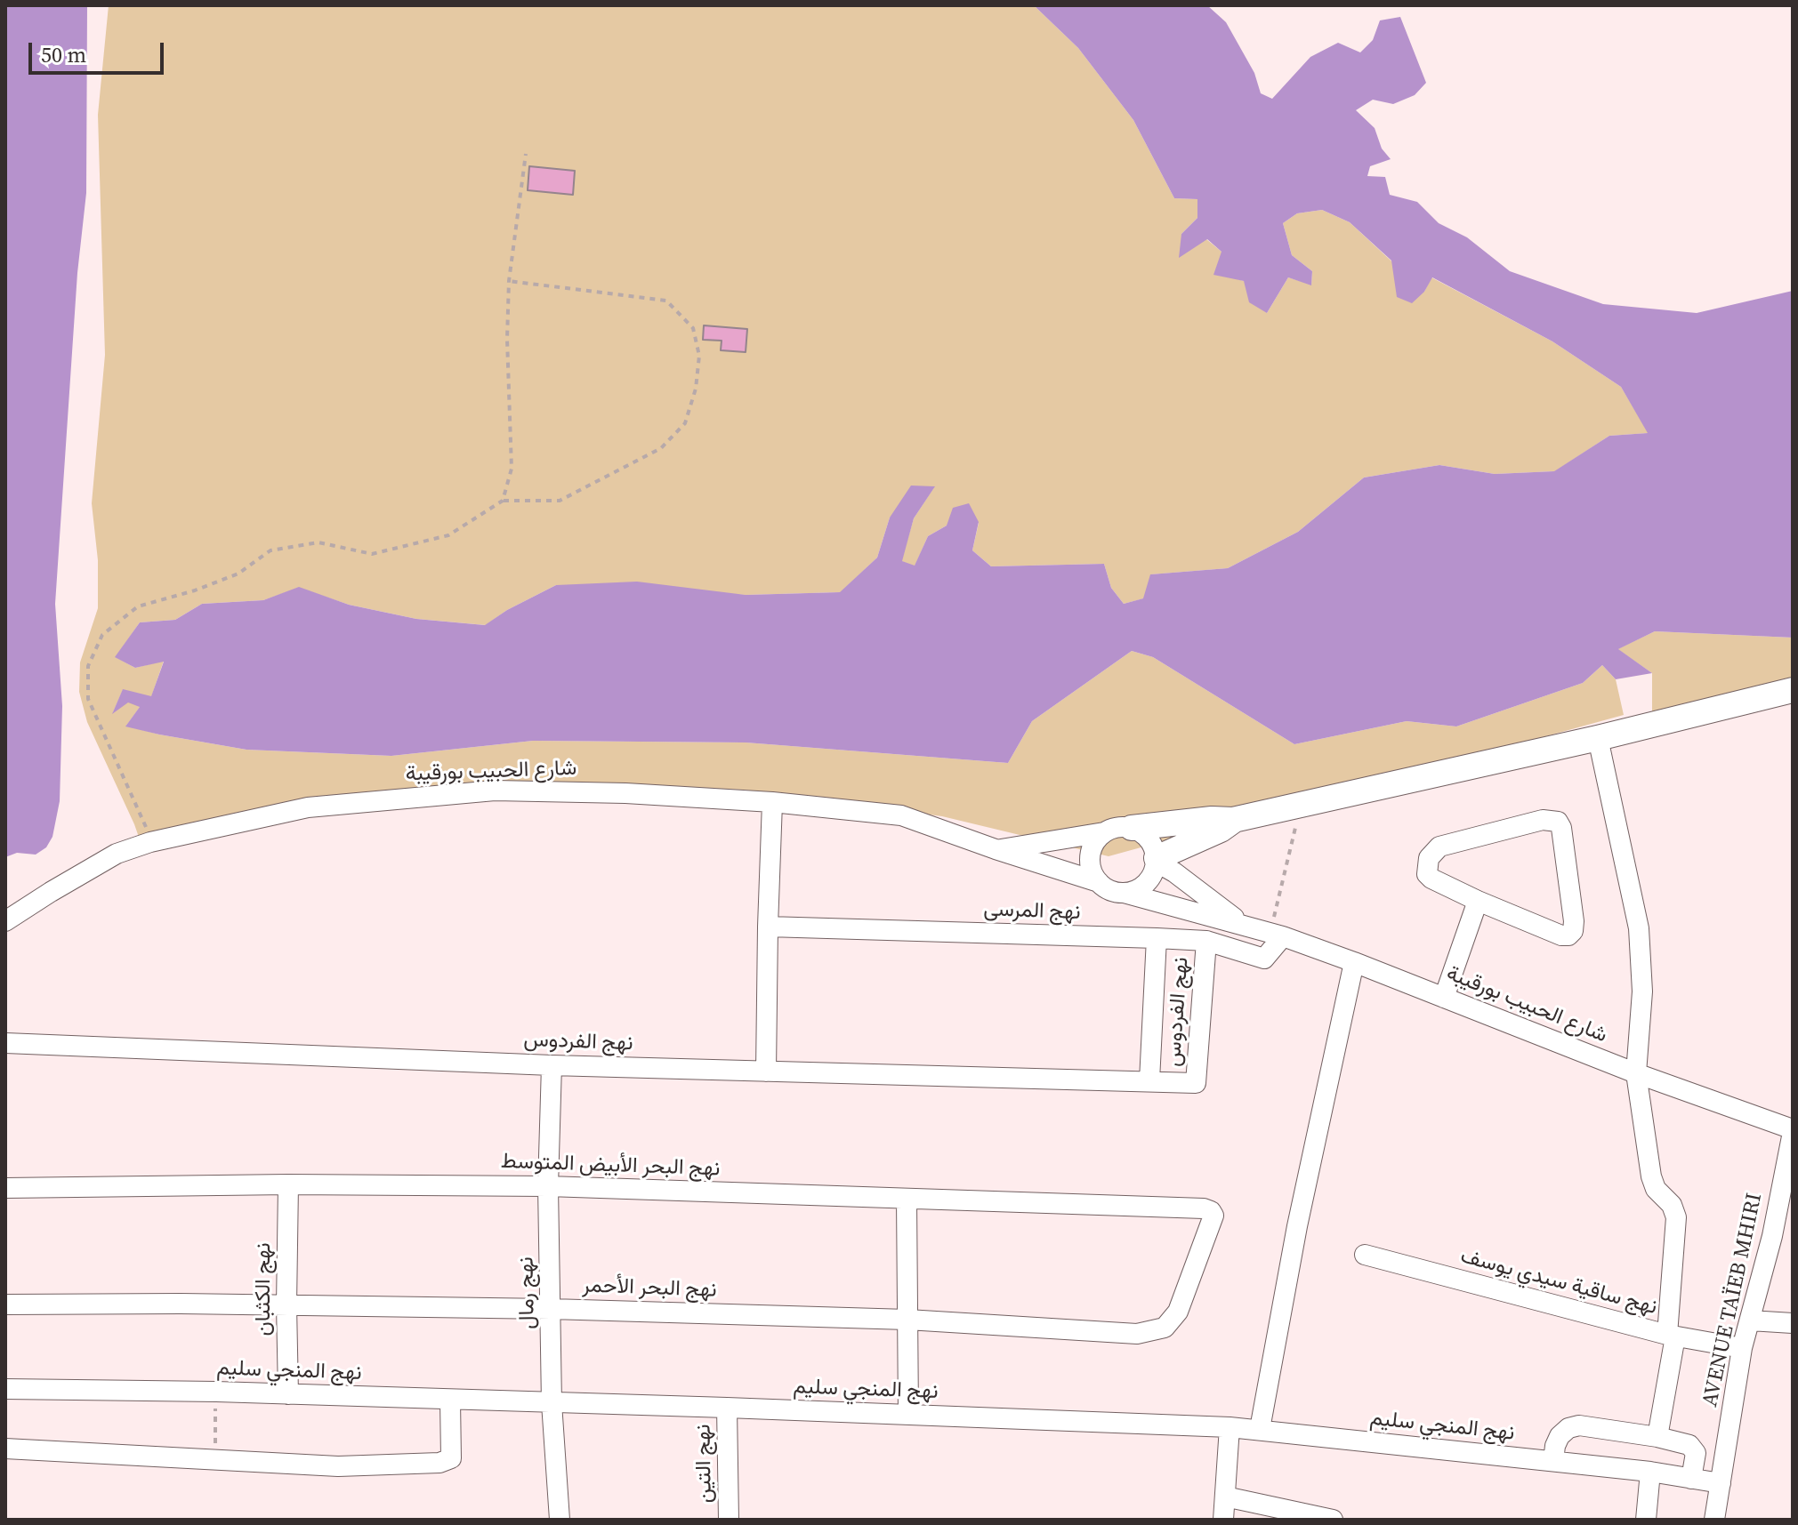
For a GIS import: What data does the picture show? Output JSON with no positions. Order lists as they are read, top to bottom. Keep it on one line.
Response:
{"streets":{"street":["شارع الحبيب بورقيبة","نهج المرسى","نهج الفردوس","نهج البحر الأبيض المتوسط","نهج ساقية سيدي يوسف","نهج البحر الأحمر","نهج الكثبان","نهج رمال","AVENUE TAÏEB MHIRI","نهج المنجي سليم","نهج التين"]},"crossings":[["شارع الحبيب بورقيبة","نهج المرسى"],["شارع الحبيب بورقيبة","AVENUE TAÏEB MHIRI"],["نهج المرسى","نهج الفردوس"],["نهج الفردوس","نهج رمال"],["نهج البحر الأبيض المتوسط","نهج البحر الأحمر"],["نهج البحر الأبيض المتوسط","نهج الكثبان"],["نهج البحر الأبيض المتوسط","نهج رمال"],["نهج ساقية سيدي يوسف","AVENUE TAÏEB MHIRI"],["نهج البحر الأحمر","نهج الكثبان"],["نهج البحر الأحمر","نهج رمال"],["نهج الكثبان","نهج المنجي سليم"],["نهج رمال","نهج المنجي سليم"],["AVENUE TAÏEB MHIRI","نهج المنجي سليم"],["نهج المنجي سليم","نهج التين"]],"scale_bar":"50 m"}
